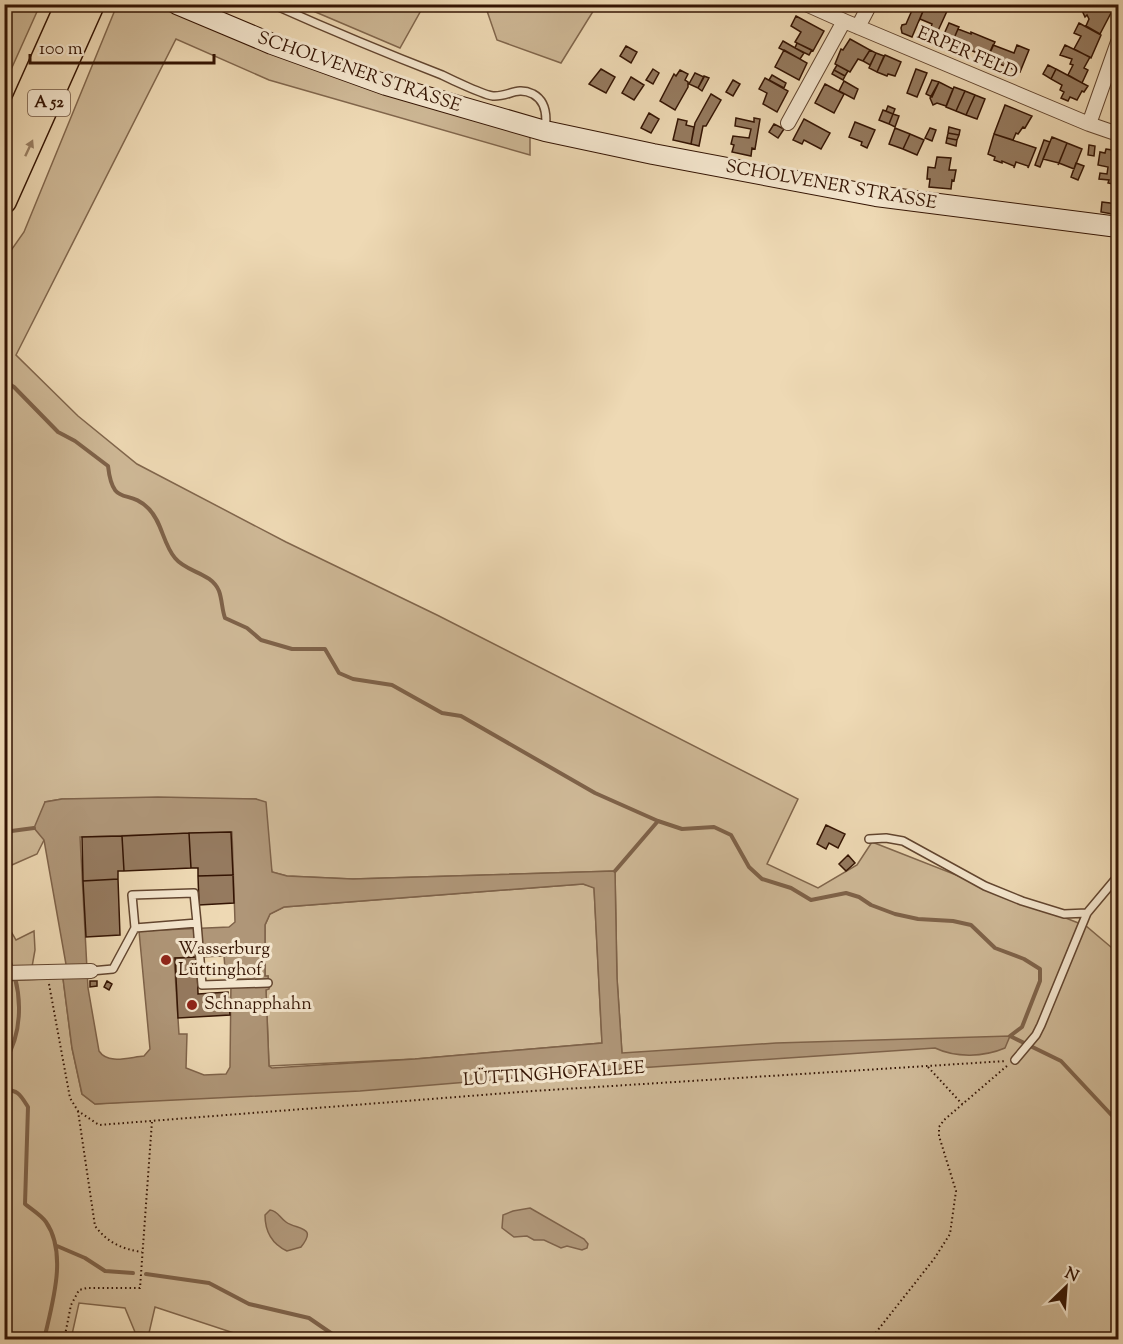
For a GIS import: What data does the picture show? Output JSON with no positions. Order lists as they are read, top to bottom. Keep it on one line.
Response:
{"streets":{"highway":["A 52"],"main road":["SCHOLVENER STRASSE"],"street":["ERPER FELD"],"path":["LÜTTINGHOFALLEE"]},"places":["Wasserburg Lüttinghof","Schnapphahn"],"scale_bar":"100 m","north":"top right"}
